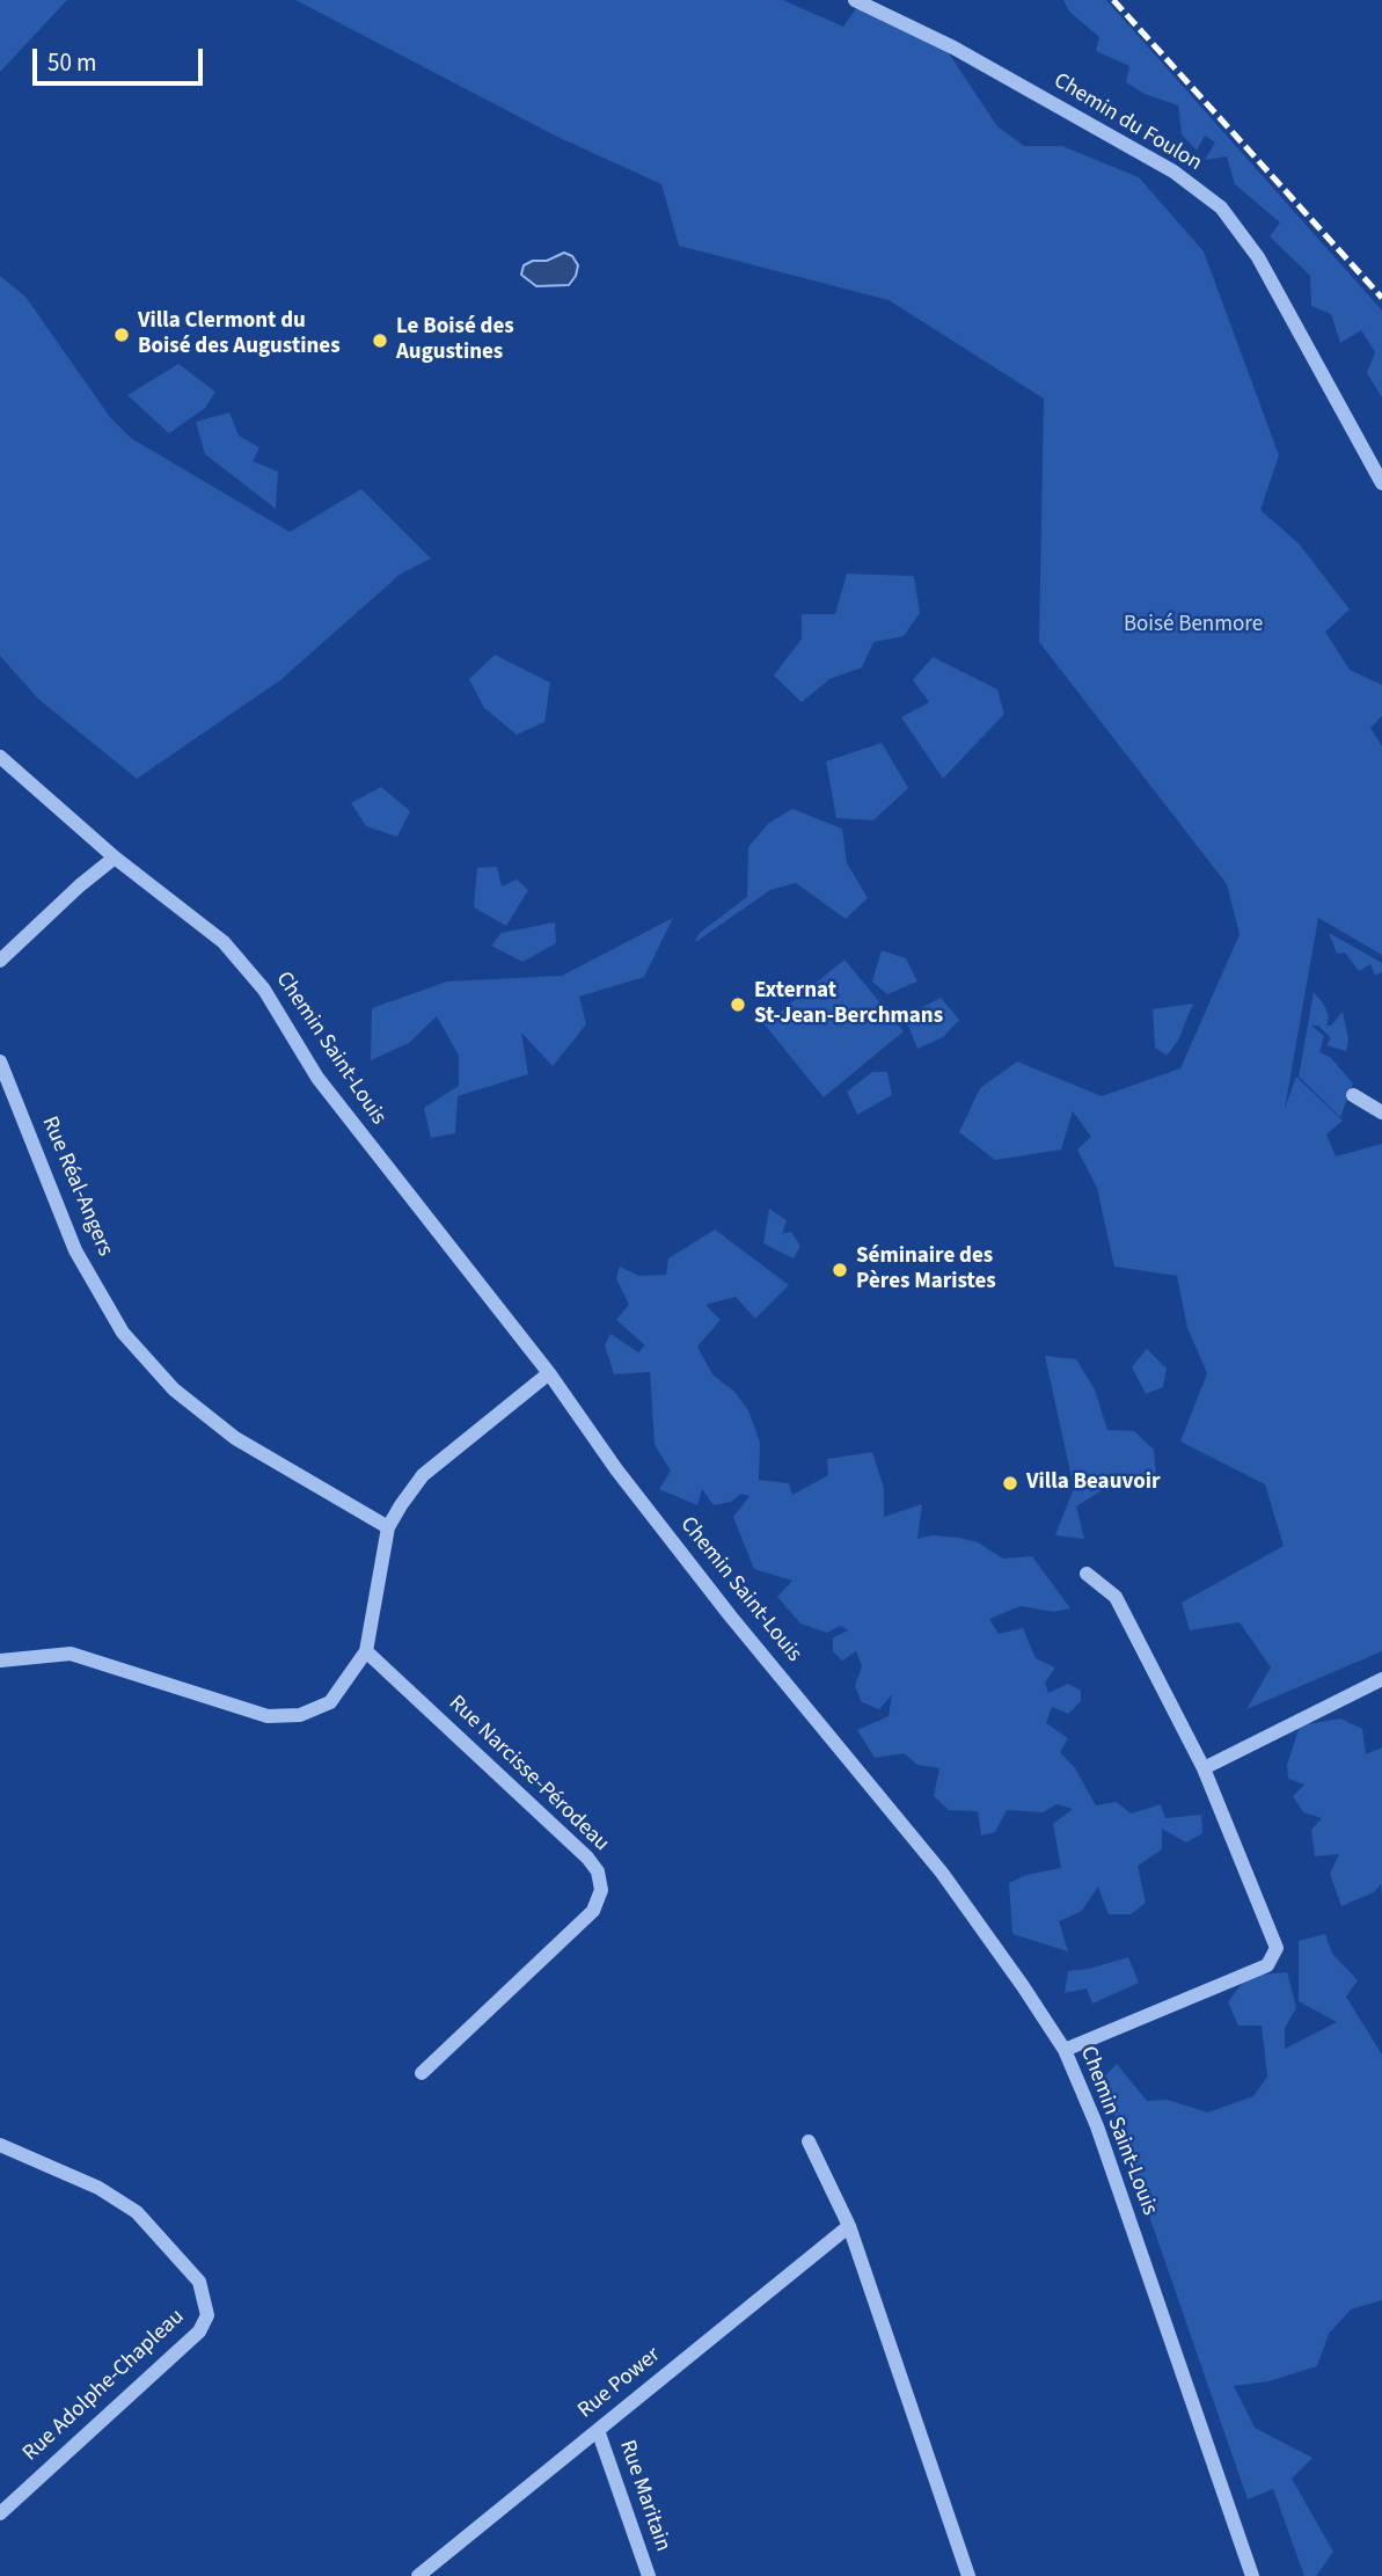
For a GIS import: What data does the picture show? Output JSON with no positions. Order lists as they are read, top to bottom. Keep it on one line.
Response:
{"streets":{"street":["Chemin du Foulon","Chemin Saint-Louis","Rue Réal-Angers","Rue Narcisse-Pérodeau","Rue Power","Rue Adolphe-Chapleau","Rue Maritain"]},"crossings":[["Rue Power","Rue Maritain"]],"parks":["Boisé Benmore"],"places":["Villa Clermont du Boisé des Augustines","Le Boisé des Augustines","Externat St-Jean-Berchmans","Séminaire des Pères Maristes","Villa Beauvoir"],"scale_bar":"50 m"}
